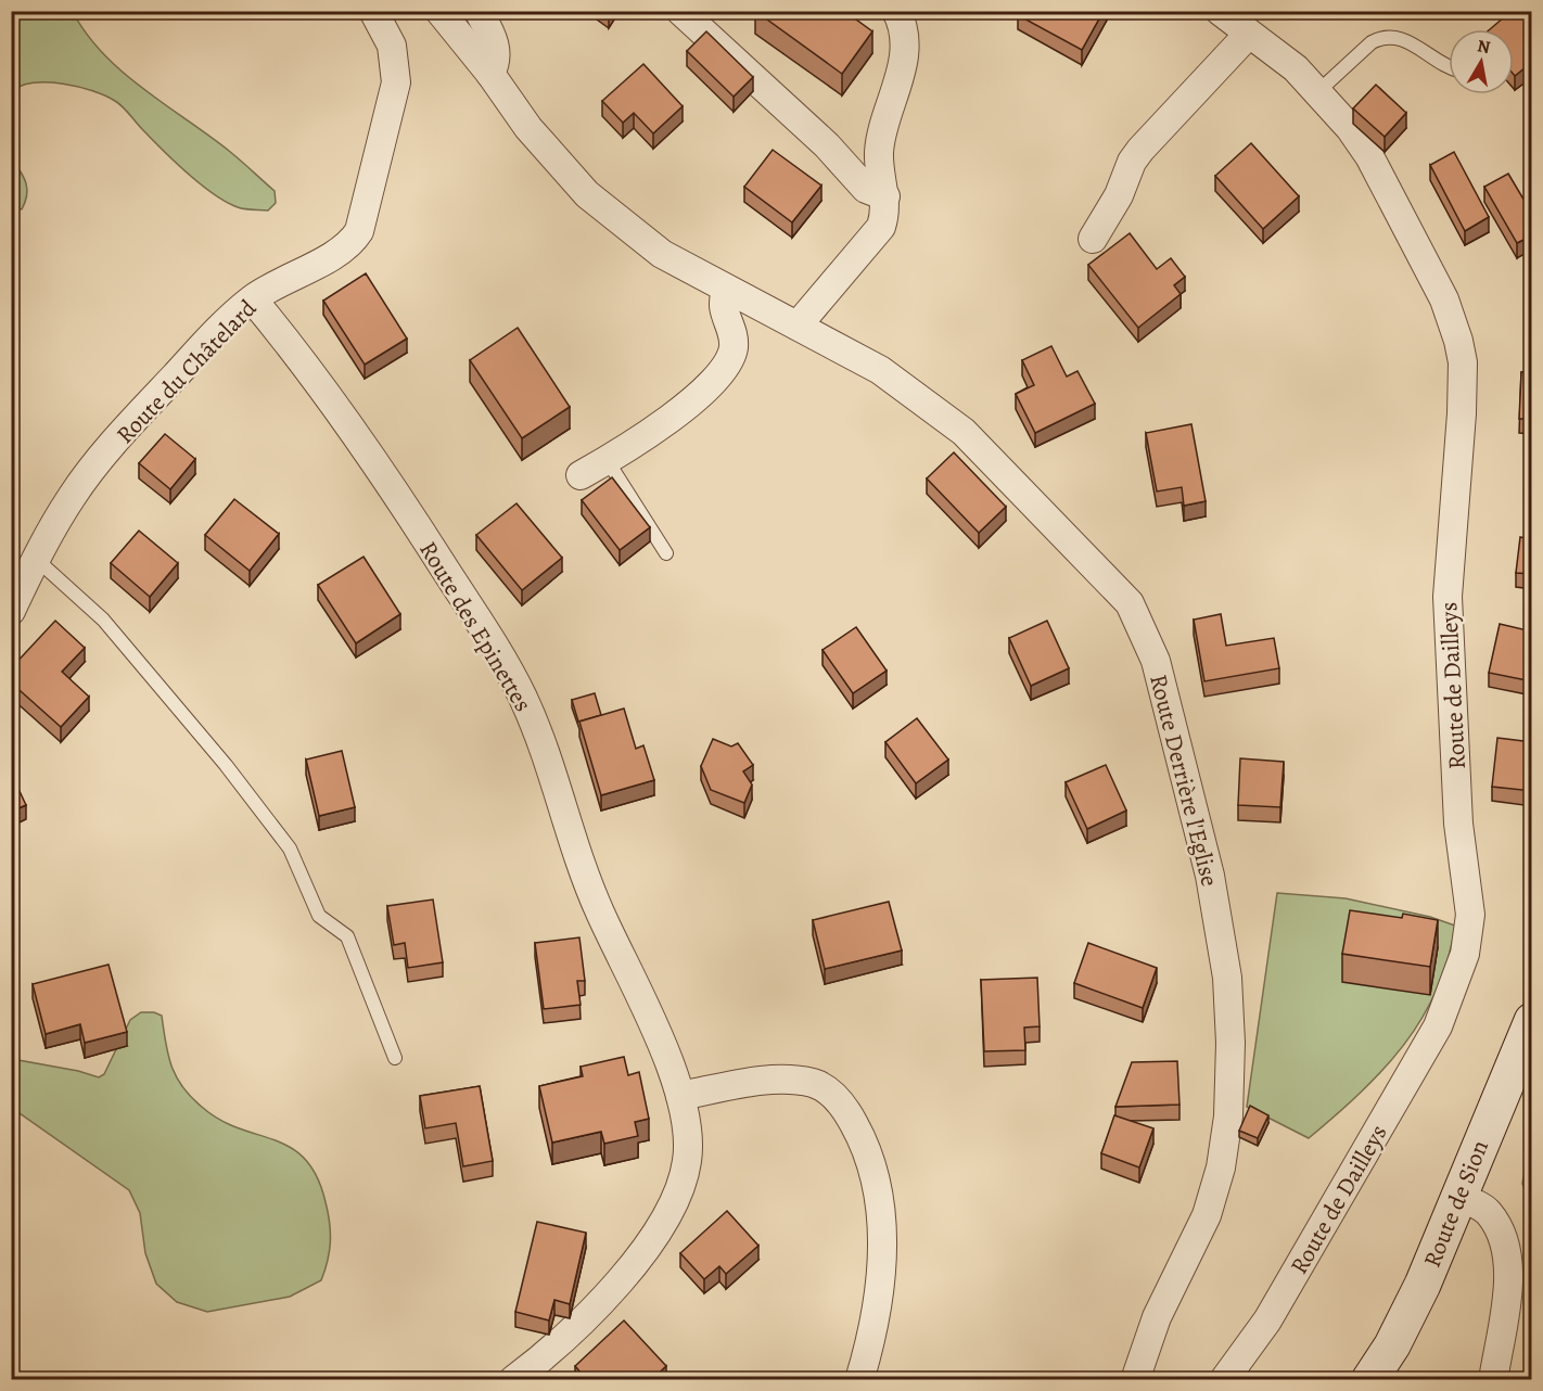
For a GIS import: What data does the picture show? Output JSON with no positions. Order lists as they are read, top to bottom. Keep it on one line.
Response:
{"streets":{"main road":["Route de Sion"],"street":["Route du Châtelard","Route des Epinettes","Route de Dailleys","Route Derrière l'Eglise"]},"crossings":[["Route du Châtelard","Route des Epinettes"]],"north":"top"}
